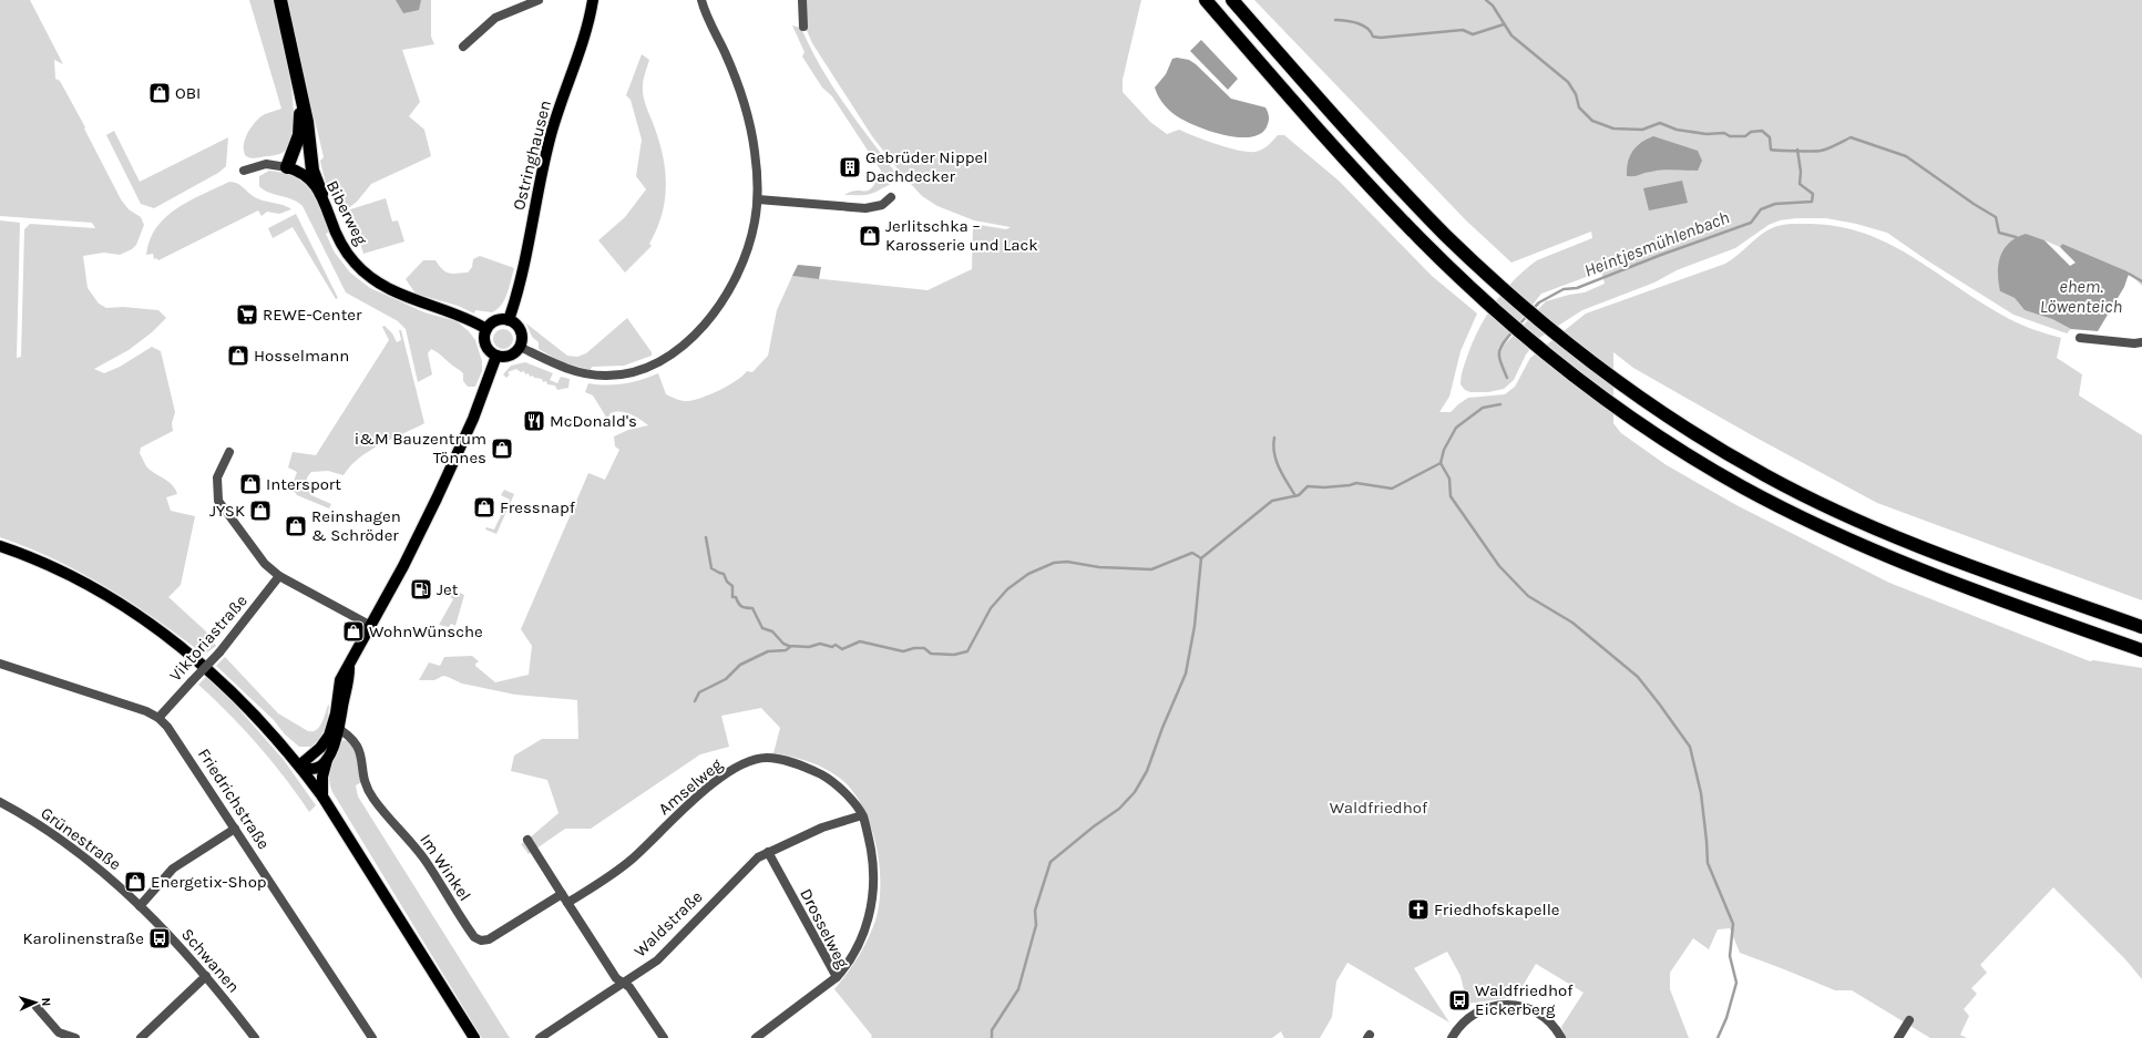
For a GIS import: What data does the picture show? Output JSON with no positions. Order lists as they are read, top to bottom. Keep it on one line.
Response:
{"streets":{"main road":["Ostringhausen","Biberweg"],"street":["Viktoriastraße","Amselweg","Friedrichstraße","Grünestraße","Im Winkel","Waldstraße","Drosselweg","Schwanen"]},"crossings":[["Ostringhausen","Biberweg"],["Viktoriastraße","Friedrichstraße"],["Amselweg","Drosselweg"],["Grünestraße","Schwanen"],["Waldstraße","Drosselweg"]],"water":["Heintjesmühlenbach","ehem. Löwenteich"],"parks":["Waldfriedhof"],"places":{"shop":["OBI","Jerlitschka – Karosserie und Lack","Hosselmann","i&M Bauzentrum Tönnes","Intersport","Fressnapf","JYSK","Reinshagen & Schröder","WohnWünsche","Energetix-Shop"],"building":["Gebrüder Nippel Dachdecker"],"supermarket":["REWE-Center"],"restaurant":["McDonald's"],"fuel station":["Jet"],"church":["Friedhofskapelle"],"bus stop":["Karolinenstraße","Waldfriedhof Eickerberg"]},"north":"right"}
